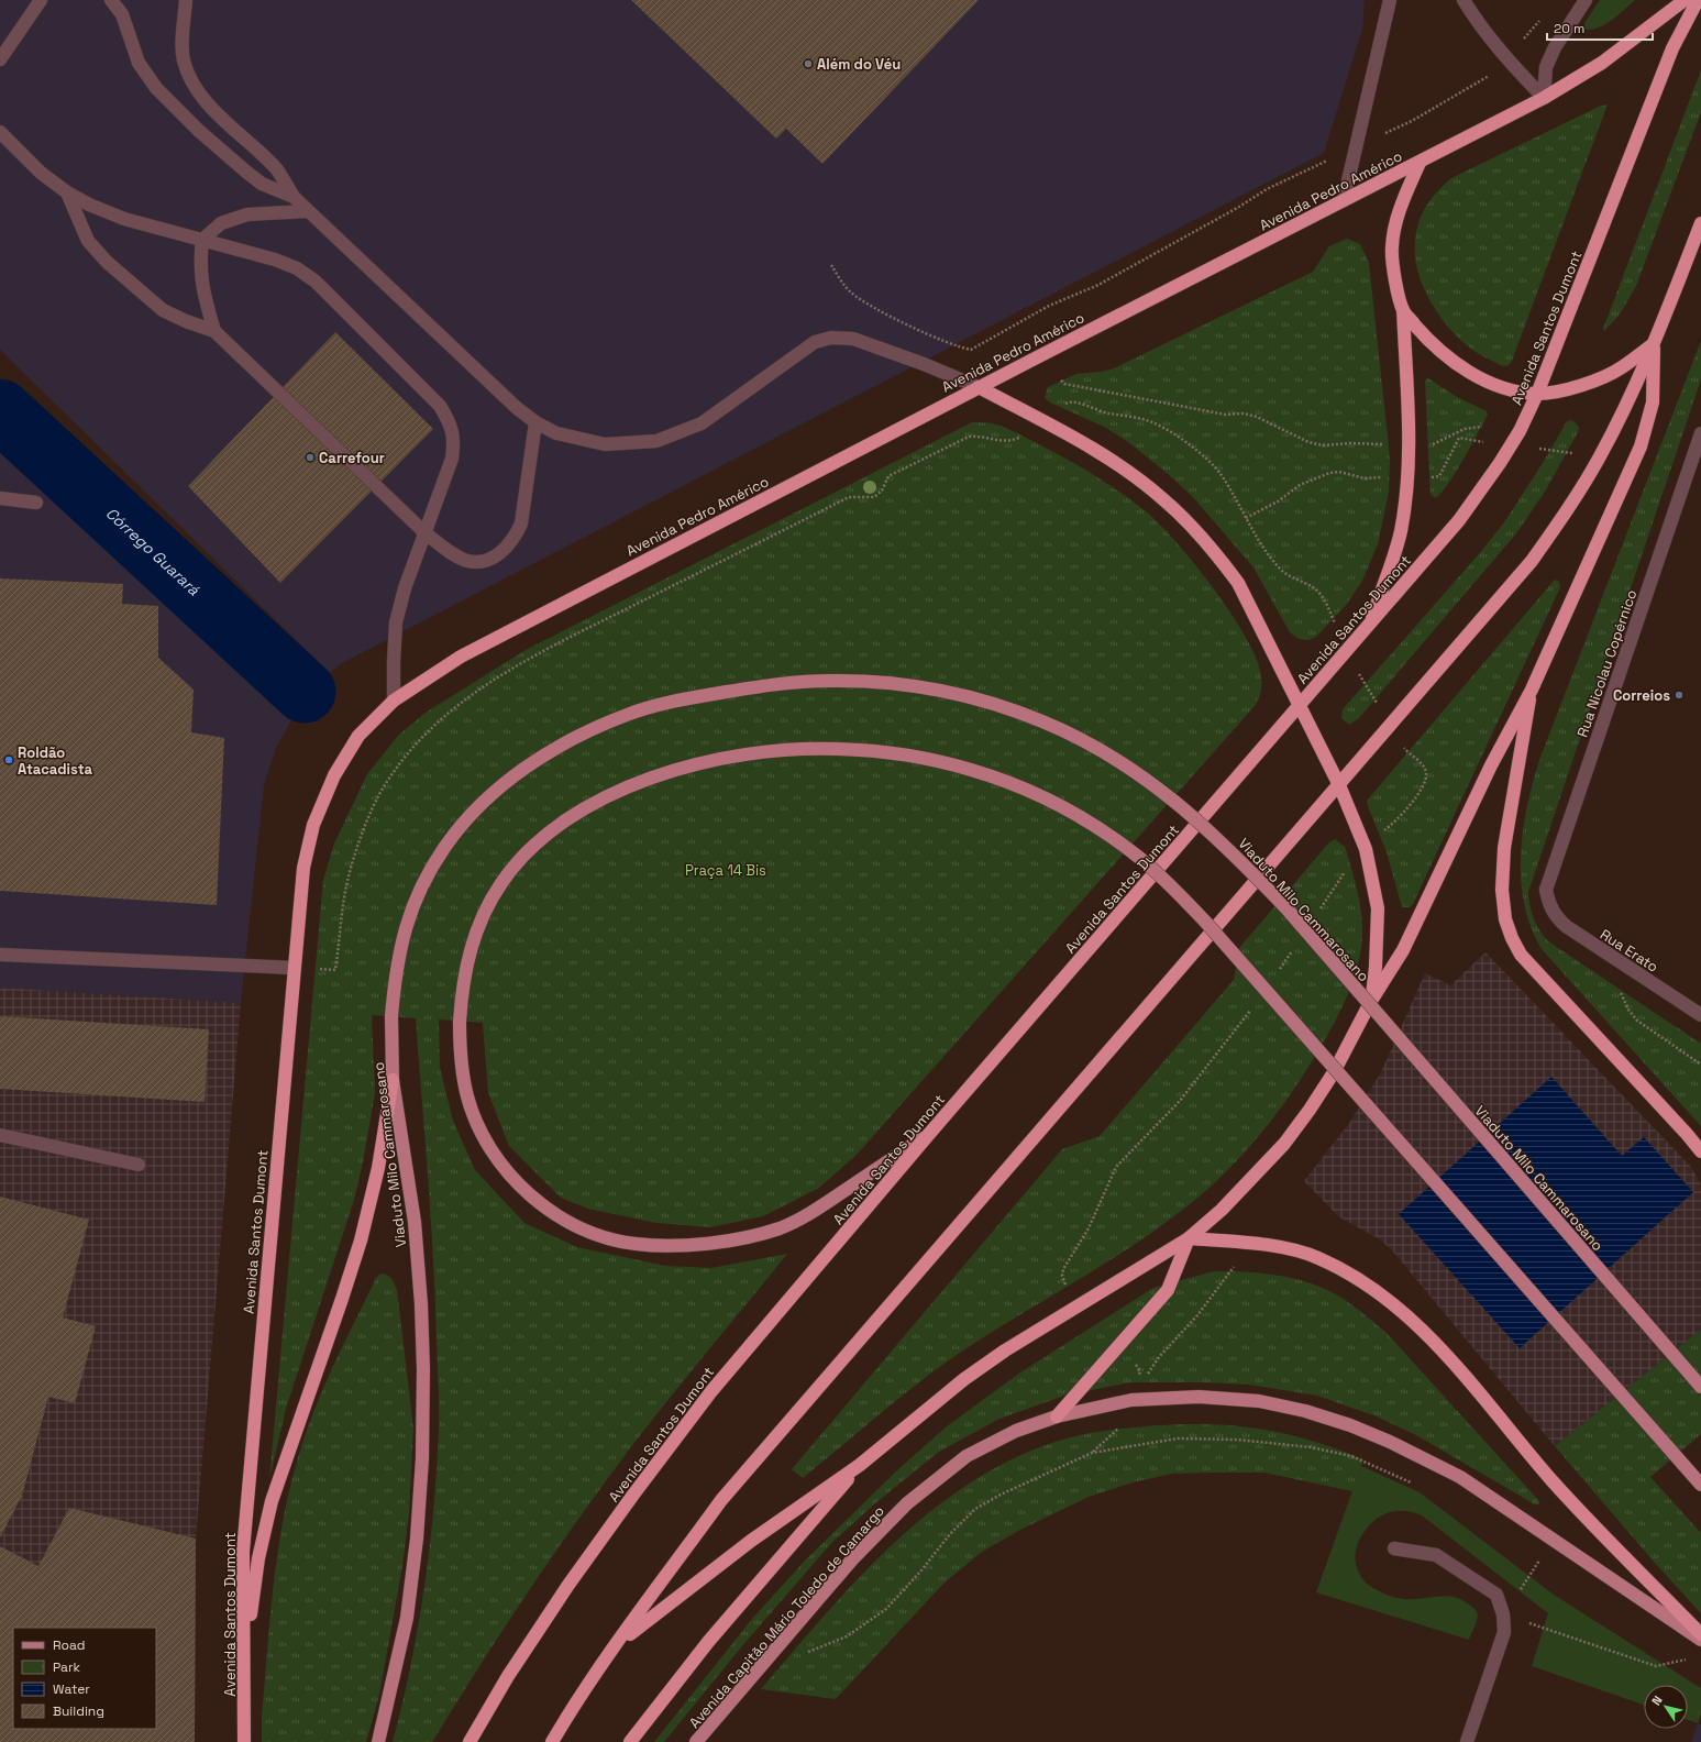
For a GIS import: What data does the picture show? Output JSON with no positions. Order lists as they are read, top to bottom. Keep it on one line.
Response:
{"streets":{"highway":["Avenida Pedro Américo","Avenida Santos Dumont"],"main road":["Viaduto Milo Cammarosano","Avenida Capitão Mário Toledo de Camargo"],"street":["Rua Nicolau Copérnico","Rua Erato"]},"crossings":[["Avenida Pedro Américo","Avenida Santos Dumont"],["Rua Nicolau Copérnico","Rua Erato"]],"water":["Córrego Guarará"],"parks":["Praça 14 Bis"],"places":["Além do Véu","Carrefour","Correios","Roldão Atacadista"],"legend":["Road","Park","Water","Building"],"scale_bar":"20 m","north":"top left"}
